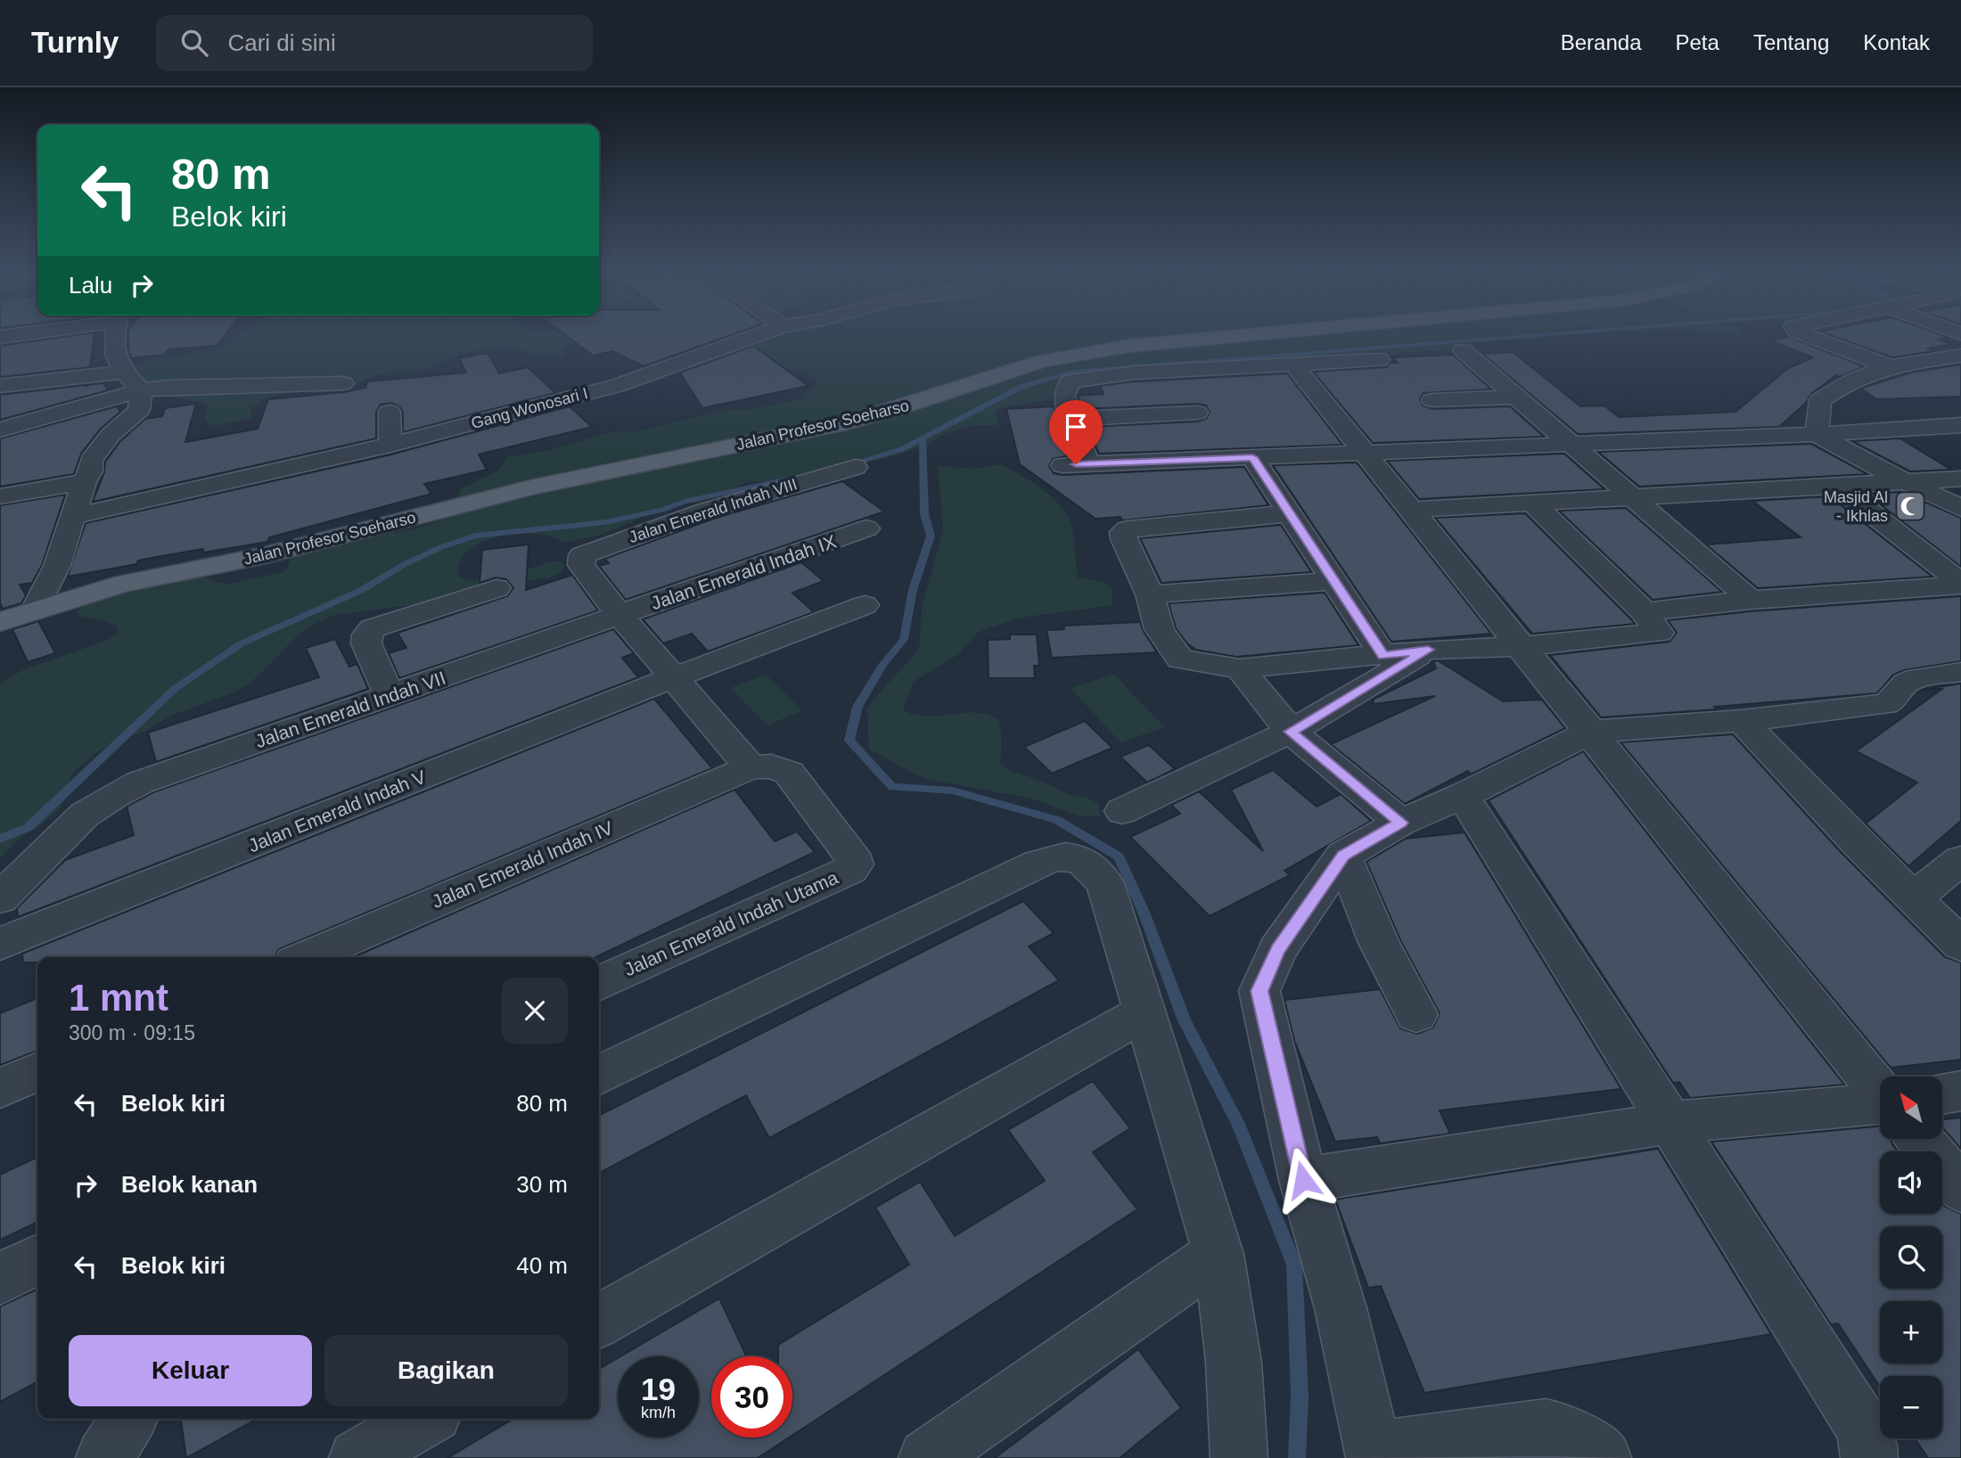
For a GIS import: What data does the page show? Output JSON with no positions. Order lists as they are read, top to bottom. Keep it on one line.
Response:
{"streets":{"main road":["Jalan Profesor Soeharso"],"street":["Gang Wonosari I","Jalan Emerald Indah VIII","Jalan Emerald Indah IX","Jalan Emerald Indah VII","Jalan Emerald Indah V","Jalan Emerald Indah IV","Jalan Emerald Indah Utama"]},"crossings":[["Jalan Emerald Indah VIII","Jalan Emerald Indah IX"],["Jalan Emerald Indah VIII","Jalan Emerald Indah VII"],["Jalan Emerald Indah IX","Jalan Emerald Indah VII"],["Jalan Emerald Indah IV","Jalan Emerald Indah Utama"]],"places":{"mosque":["Masjid Al - Ikhlas"]},"north":"top left","page":{"header":"Turnly","search":"Cari di sini","nav":["Beranda","Peta","Tentang","Kontak"],"turn":["80 m","Belok kiri"],"then":"Lalu","heading":["1 mnt","300 m · 09:15"],"list":[{"name":"Belok kiri","value":"80 m"},{"name":"Belok kanan","value":"30 m"},{"name":"Belok kiri","value":"40 m"}],"map_buttons":["+","−"],"buttons":["Keluar","Bagikan"],"speed":"19 km/h","limit":"30"}}
